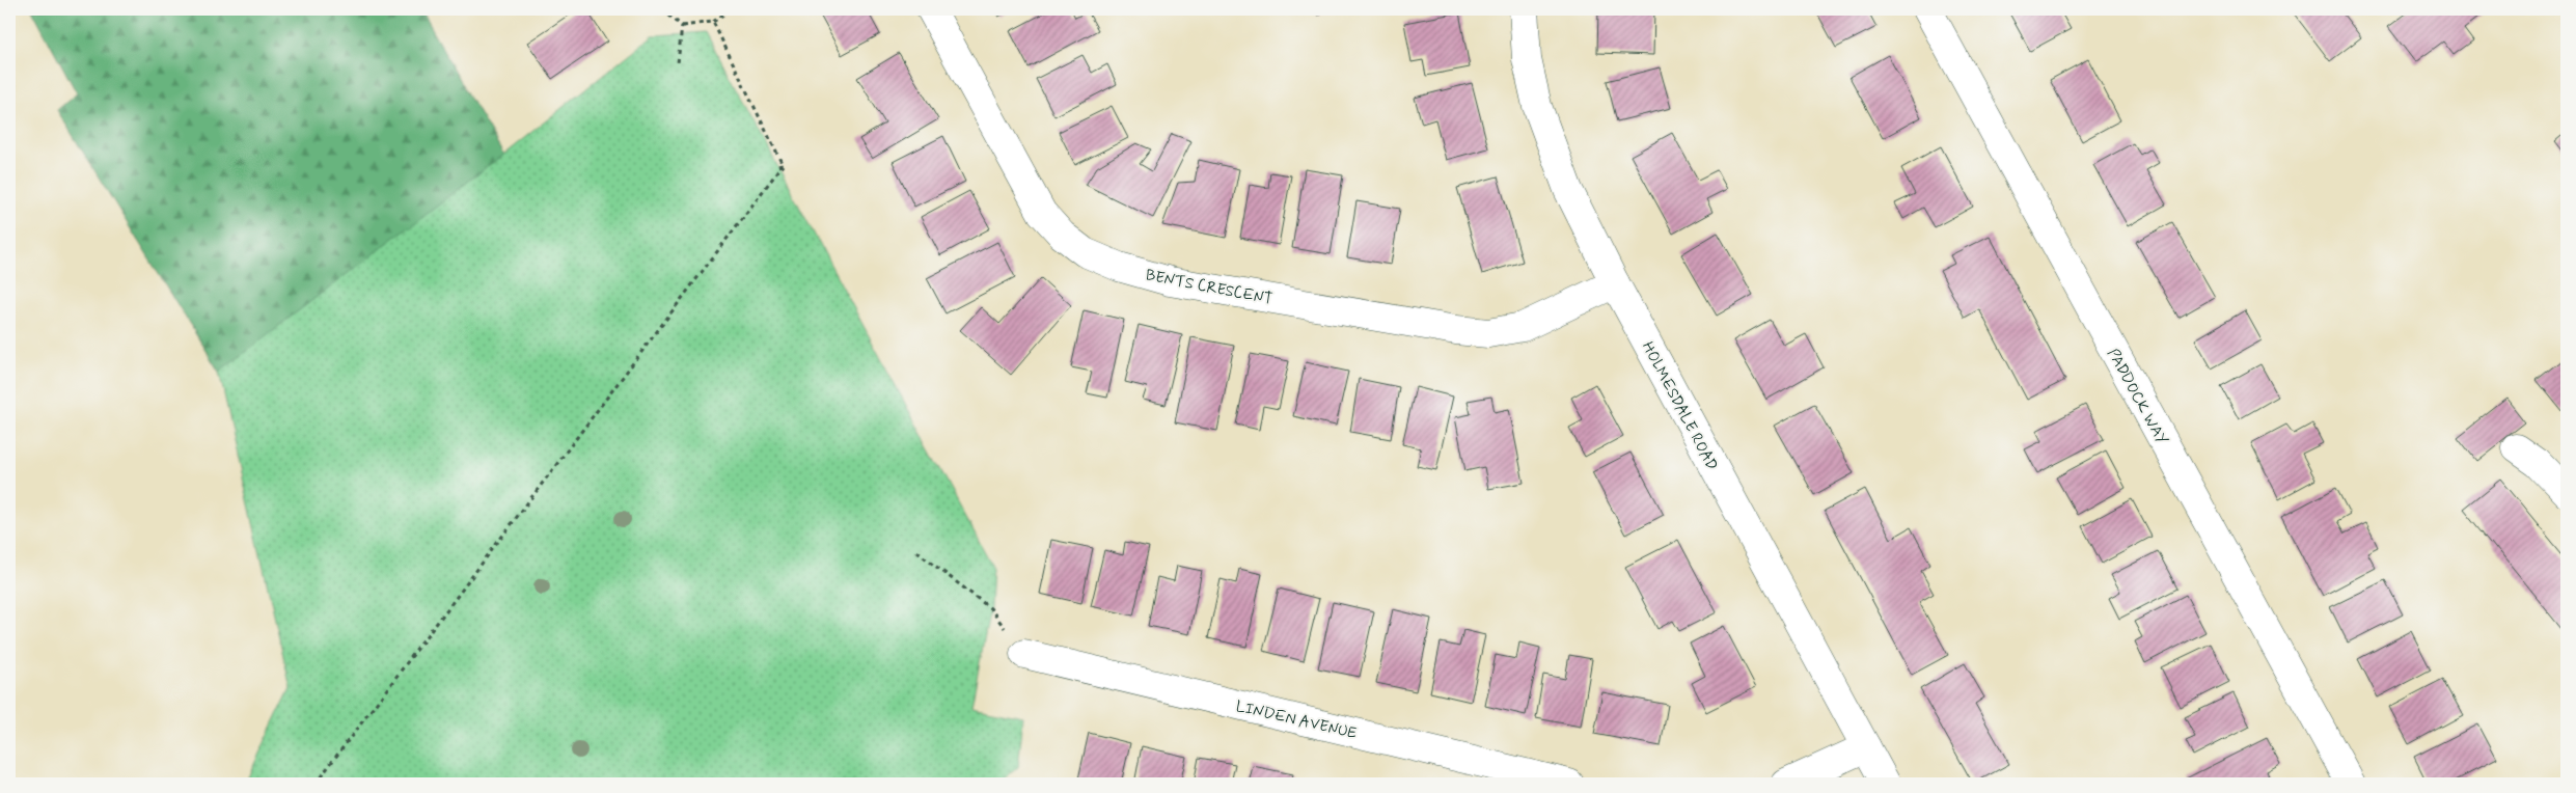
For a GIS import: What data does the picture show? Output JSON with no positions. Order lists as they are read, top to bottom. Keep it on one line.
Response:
{"streets":{"street":["BENTS CRESCENT","PADDOCK WAY","HOLMESDALE ROAD","LINDEN AVENUE"]},"crossings":[["BENTS CRESCENT","HOLMESDALE ROAD"]]}
